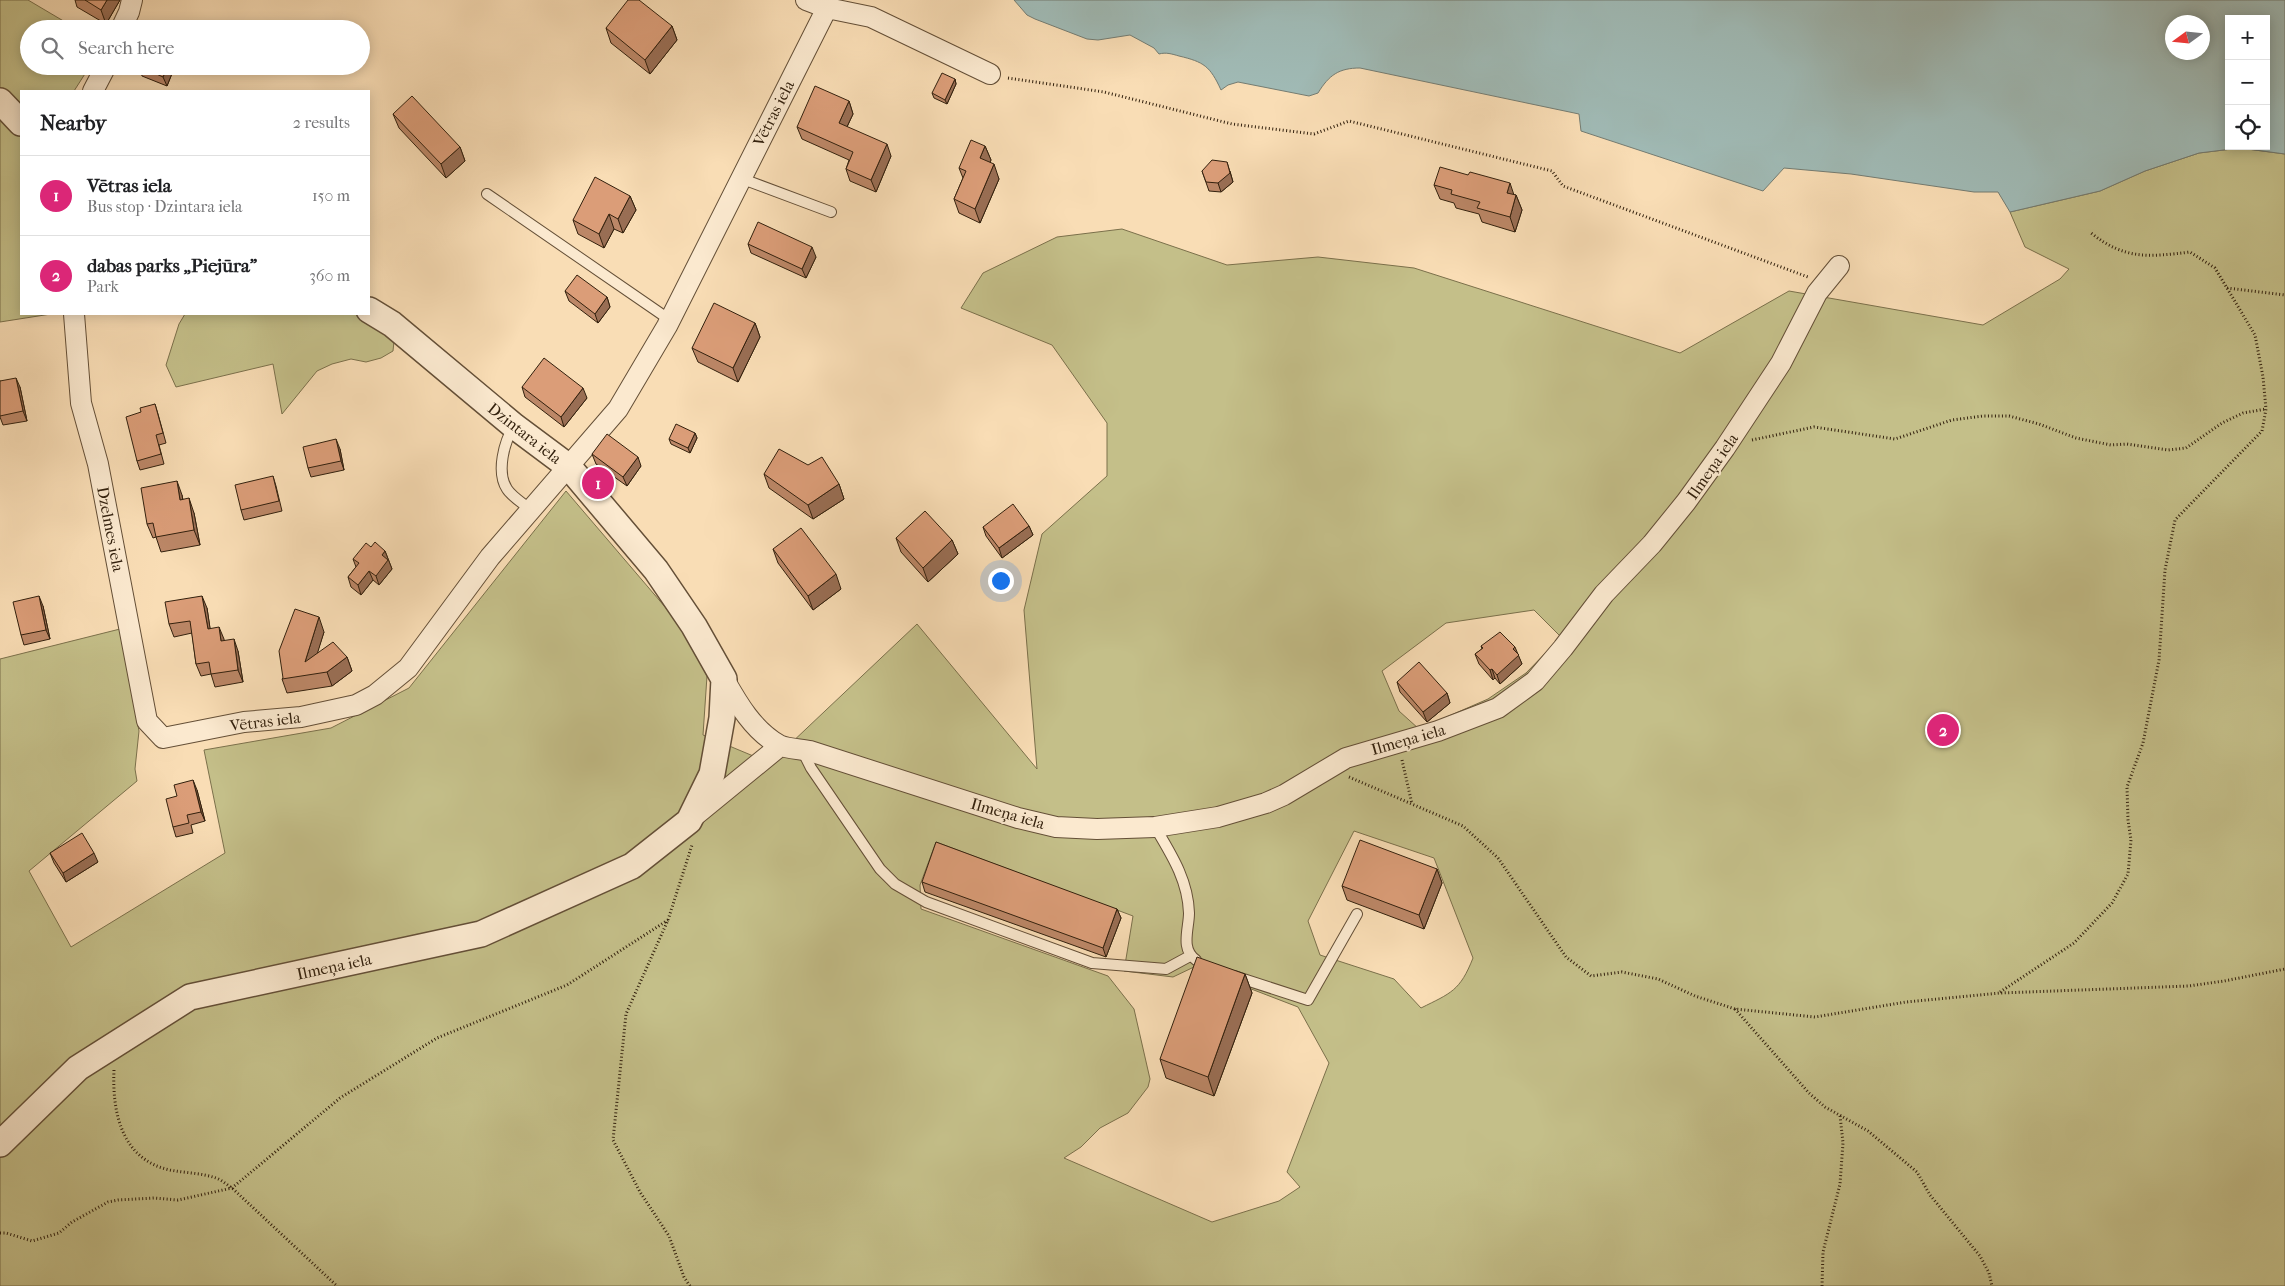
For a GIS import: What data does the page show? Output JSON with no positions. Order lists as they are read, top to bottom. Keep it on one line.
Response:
{"streets":{"street":["Vētras iela","Dzintara iela","Ilmeņa iela","Dzelmes iela"]},"crossings":[["Vētras iela","Dzintara iela"],["Vētras iela","Dzelmes iela"],["Dzintara iela","Ilmeņa iela"]],"north":"left","page":{"map_buttons":["+","−"],"search":"Search here","heading":["Nearby","2 results"],"list":[{"mark":"1","name":"Vētras iela","note":"Bus stop · Dzintara iela","value":"150 m"},{"mark":"2","name":"dabas parks „Piejūra”","note":"Park","value":"360 m"}],"pins":["1","2"]}}
